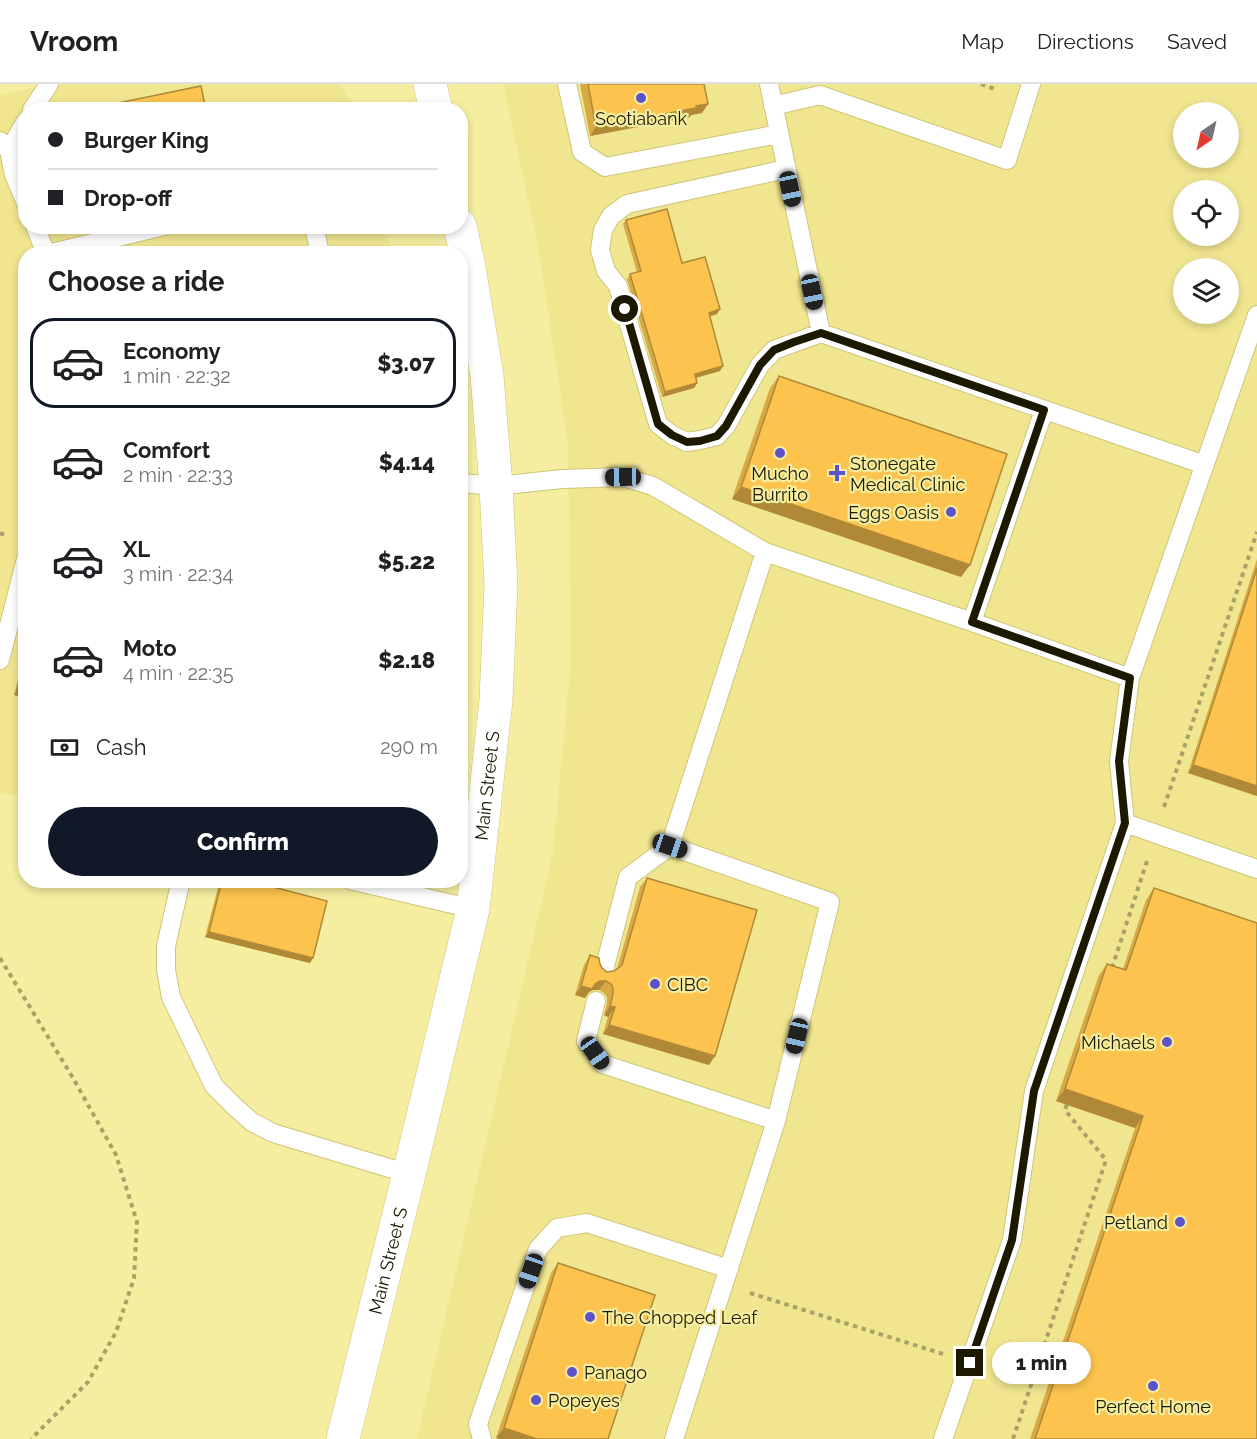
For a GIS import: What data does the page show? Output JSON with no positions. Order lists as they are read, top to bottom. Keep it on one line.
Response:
{"streets":{"main road":["Main Street S"]},"places":{"other":["Scotiabank","Mucho Burrito","Eggs Oasis","CIBC","Michaels","Petland","The Chopped Leaf","Panago","Perfect Home","Popeyes"],"health":["Stonegate Medical Clinic"]},"north":"bottom left","page":{"header":"Vroom","nav":["Map","Directions","Saved"],"banner":["Burger King","Drop-off"],"heading":"Choose a ride","list":[{"name":"Economy","note":"1 min · 22:32","value":"$3.07"},{"name":"Comfort","note":"2 min · 22:33","value":"$4.14"},{"name":"XL","note":"3 min · 22:34","value":"$5.22"},{"name":"Moto","note":"4 min · 22:35","value":"$2.18"}],"pay":["Cash","290 m"],"buttons":"Confirm","bubble":"1 min"}}
